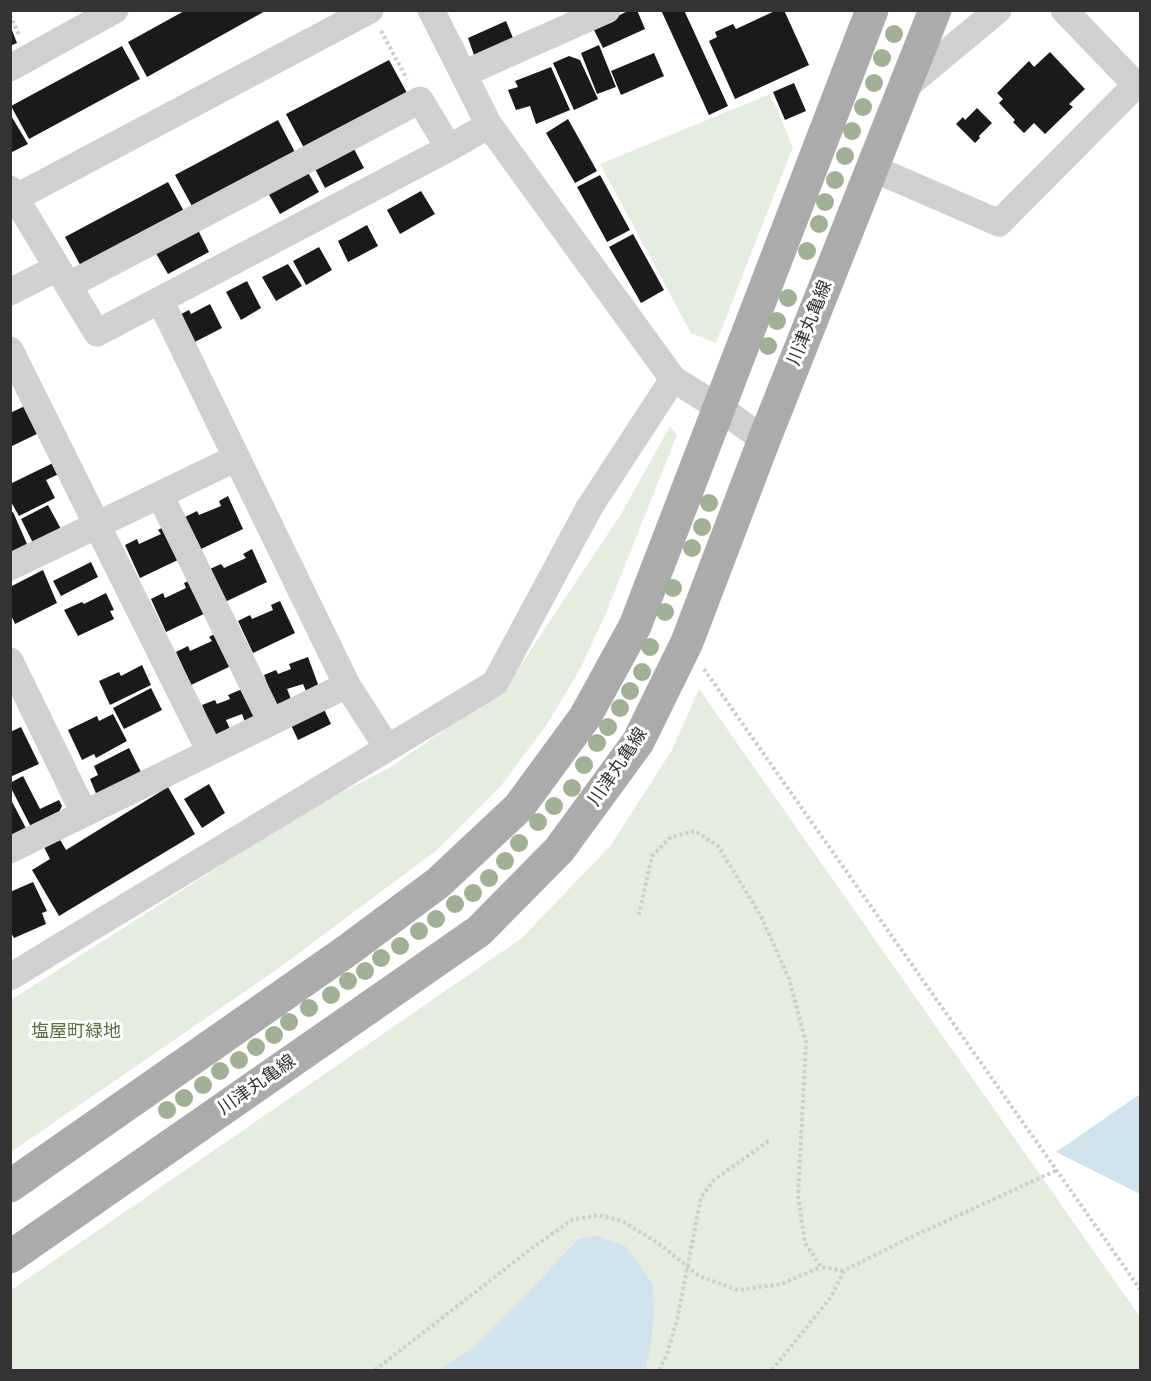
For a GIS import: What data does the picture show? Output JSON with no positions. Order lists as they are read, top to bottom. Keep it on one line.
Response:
{"streets":{"main road":["川津丸亀線"]},"parks":["塩屋町緑地"]}
